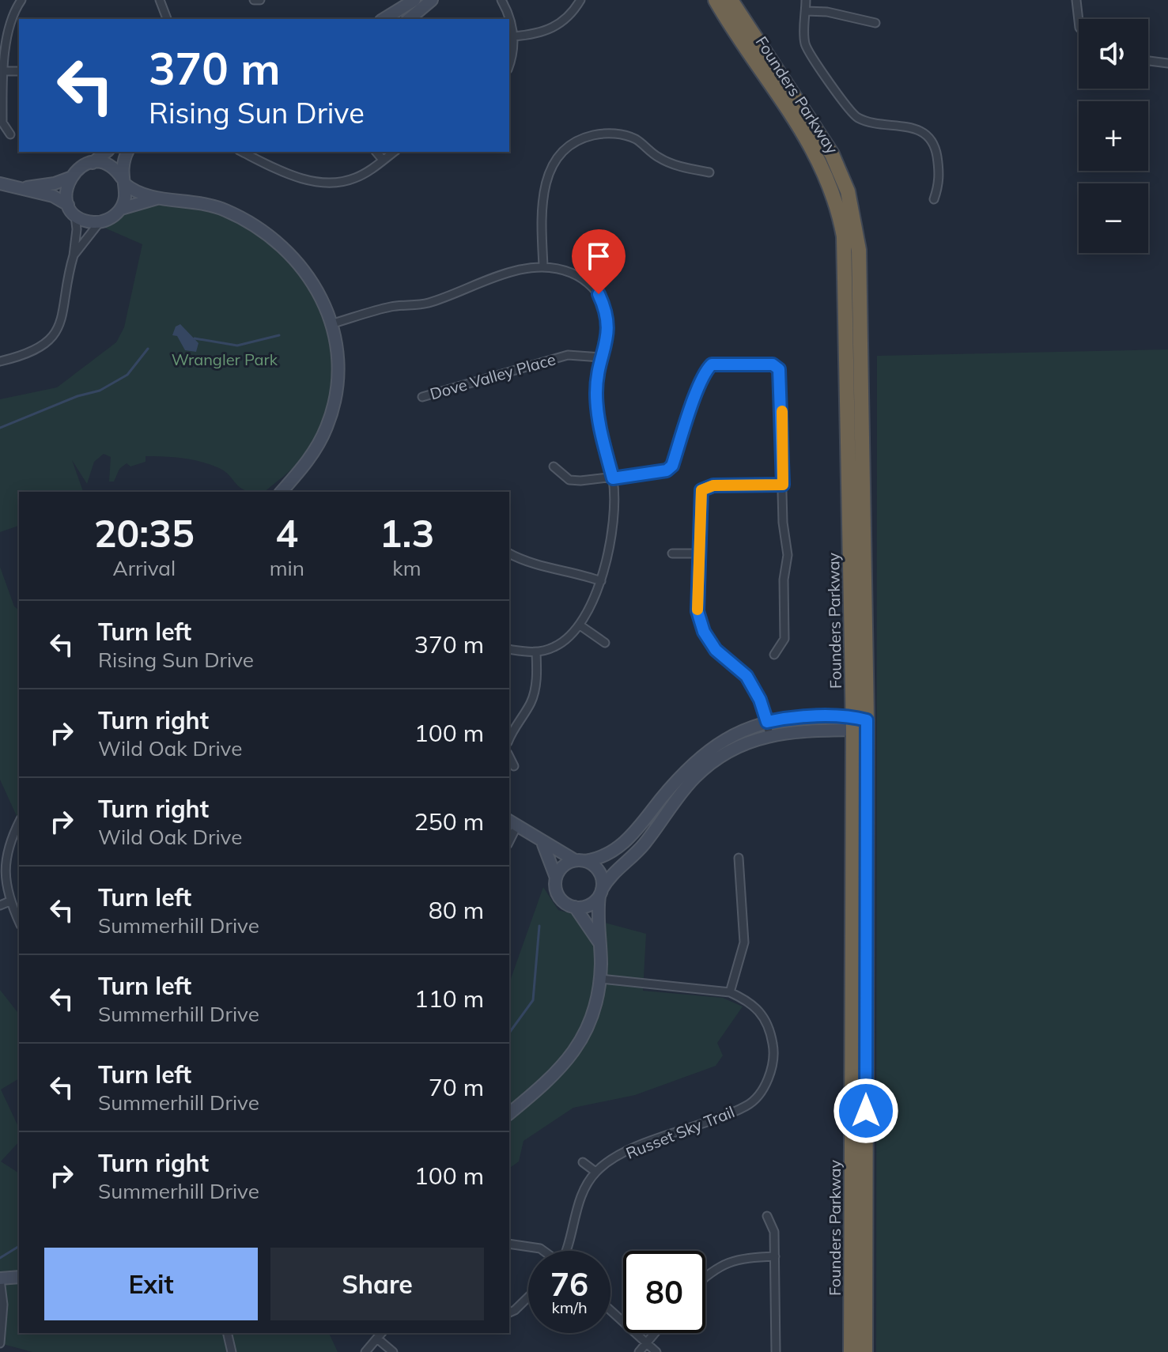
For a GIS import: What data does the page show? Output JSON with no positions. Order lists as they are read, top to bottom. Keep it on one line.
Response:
{"streets":{"highway":["Founders Parkway"],"street":["Dove Valley Place","Russet Sky Trail"]},"parks":["Wrangler Park"],"page":{"map_buttons":["+","−"],"turn":["370 m","Rising Sun Drive"],"eta":["20:35","Arrival","4","min","1.3","km"],"list":[{"name":"Turn left","note":"Rising Sun Drive","value":"370 m"},{"name":"Turn right","note":"Wild Oak Drive","value":"100 m"},{"name":"Turn right","note":"Wild Oak Drive","value":"250 m"},{"name":"Turn left","note":"Summerhill Drive","value":"80 m"},{"name":"Turn left","note":"Summerhill Drive","value":"110 m"},{"name":"Turn left","note":"Summerhill Drive","value":"70 m"},{"name":"Turn right","note":"Summerhill Drive","value":"100 m"}],"buttons":["Exit","Share"],"speed":"76 km/h","limit":"80"}}
